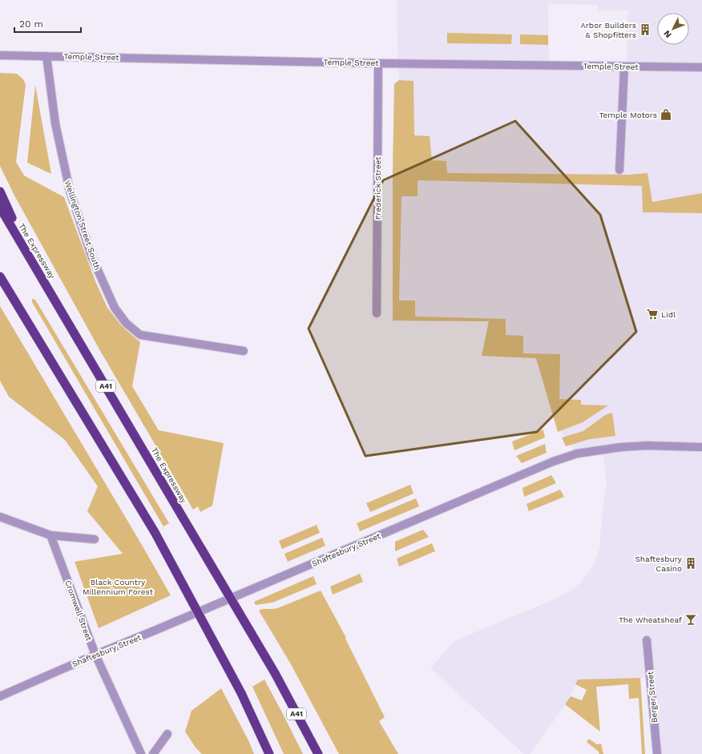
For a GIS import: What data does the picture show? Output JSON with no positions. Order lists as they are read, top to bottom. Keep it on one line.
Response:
{"streets":{"highway":["The Expressway","A41"],"street":["Temple Street","Frederick Street","Wellington Street South","Shaftesbury Street","Cromwell Street","Berger Street"]},"crossings":[["Temple Street","Frederick Street"],["Temple Street","Wellington Street South"],["The Expressway","A41"],["Shaftesbury Street","Cromwell Street"]],"parks":["Black Country Millennium Forest"],"places":{"building":["Arbor Builders & Shopfitters","Shaftesbury Casino"],"shop":["Temple Motors"],"supermarket":["Lidl"],"bar":["The Wheatsheaf"]},"scale_bar":"20 m","north":"bottom left"}
